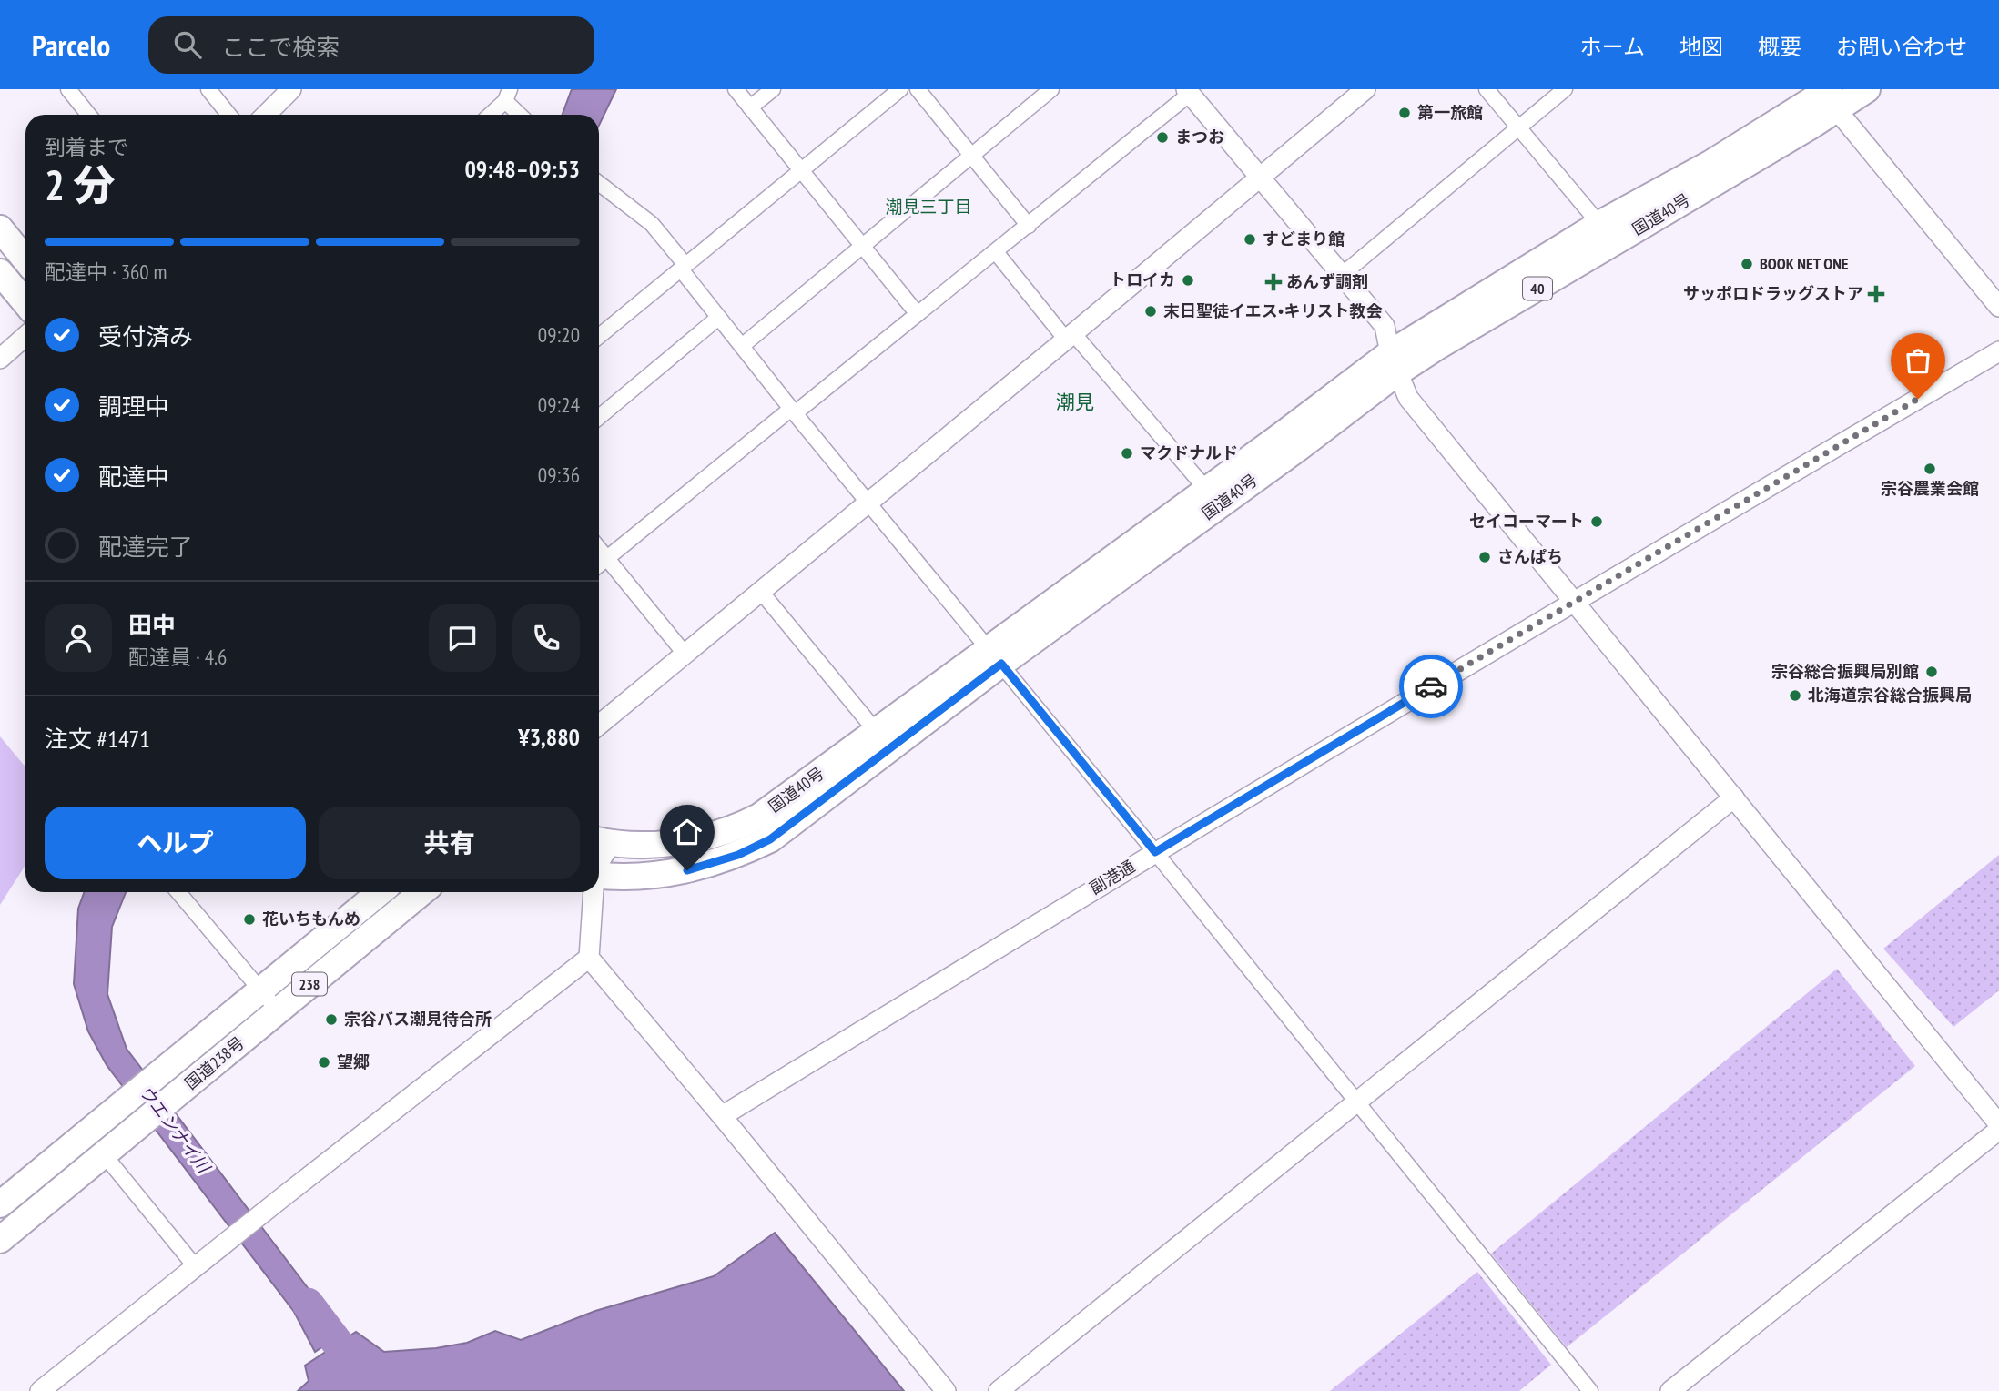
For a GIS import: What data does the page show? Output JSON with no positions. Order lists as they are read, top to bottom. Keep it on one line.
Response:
{"streets":{"highway":["国道40号","40","238","国道238号"],"street":["副港通"]},"districts":["潮見三丁目","潮見"],"water":["ウエンナイ川"],"places":{"other":["第一旅館","まつお","すどまり館","BOOK NET ONE","トロイカ","末日聖徒イエス•キリスト教会","マクドナルド","宗谷農業会館","セイコーマート","さんぱち","宗谷総合振興局別館","北海道宗谷総合振興局","花いちもんめ","宗谷バス潮見待合所","望郷"],"health":["あんず調剤","サッポロドラッグストア"]},"page":{"header":"Parcelo","search":"ここで検索","nav":["ホーム","地図","概要","お問い合わせ"],"heading":["2 分","到着まで","09:48–09:53"],"panel":["田中","配達員 · 4.6","注文 #1471","¥3,880"],"bar":"配達中 · 360 m","list":[["受付済み","09:20"],["調理中","09:24"],["配達中","09:36"],"配達完了"],"buttons":["ヘルプ","共有"]}}
